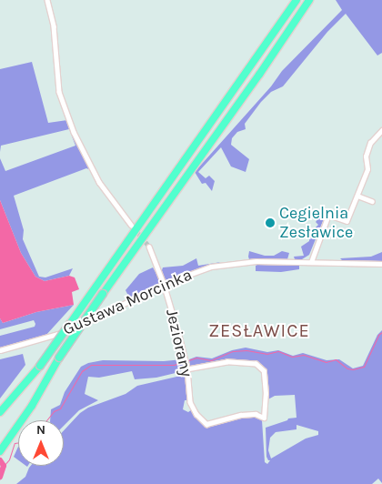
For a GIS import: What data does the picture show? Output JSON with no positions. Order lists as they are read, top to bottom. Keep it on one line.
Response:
{"streets":{"street":["Gustawa Morcinka","Jeziorany"]},"crossings":[["Gustawa Morcinka","Jeziorany"]],"districts":["ZESŁAWICE"],"places":["Cegielnia Zesławice"],"north":"top"}
